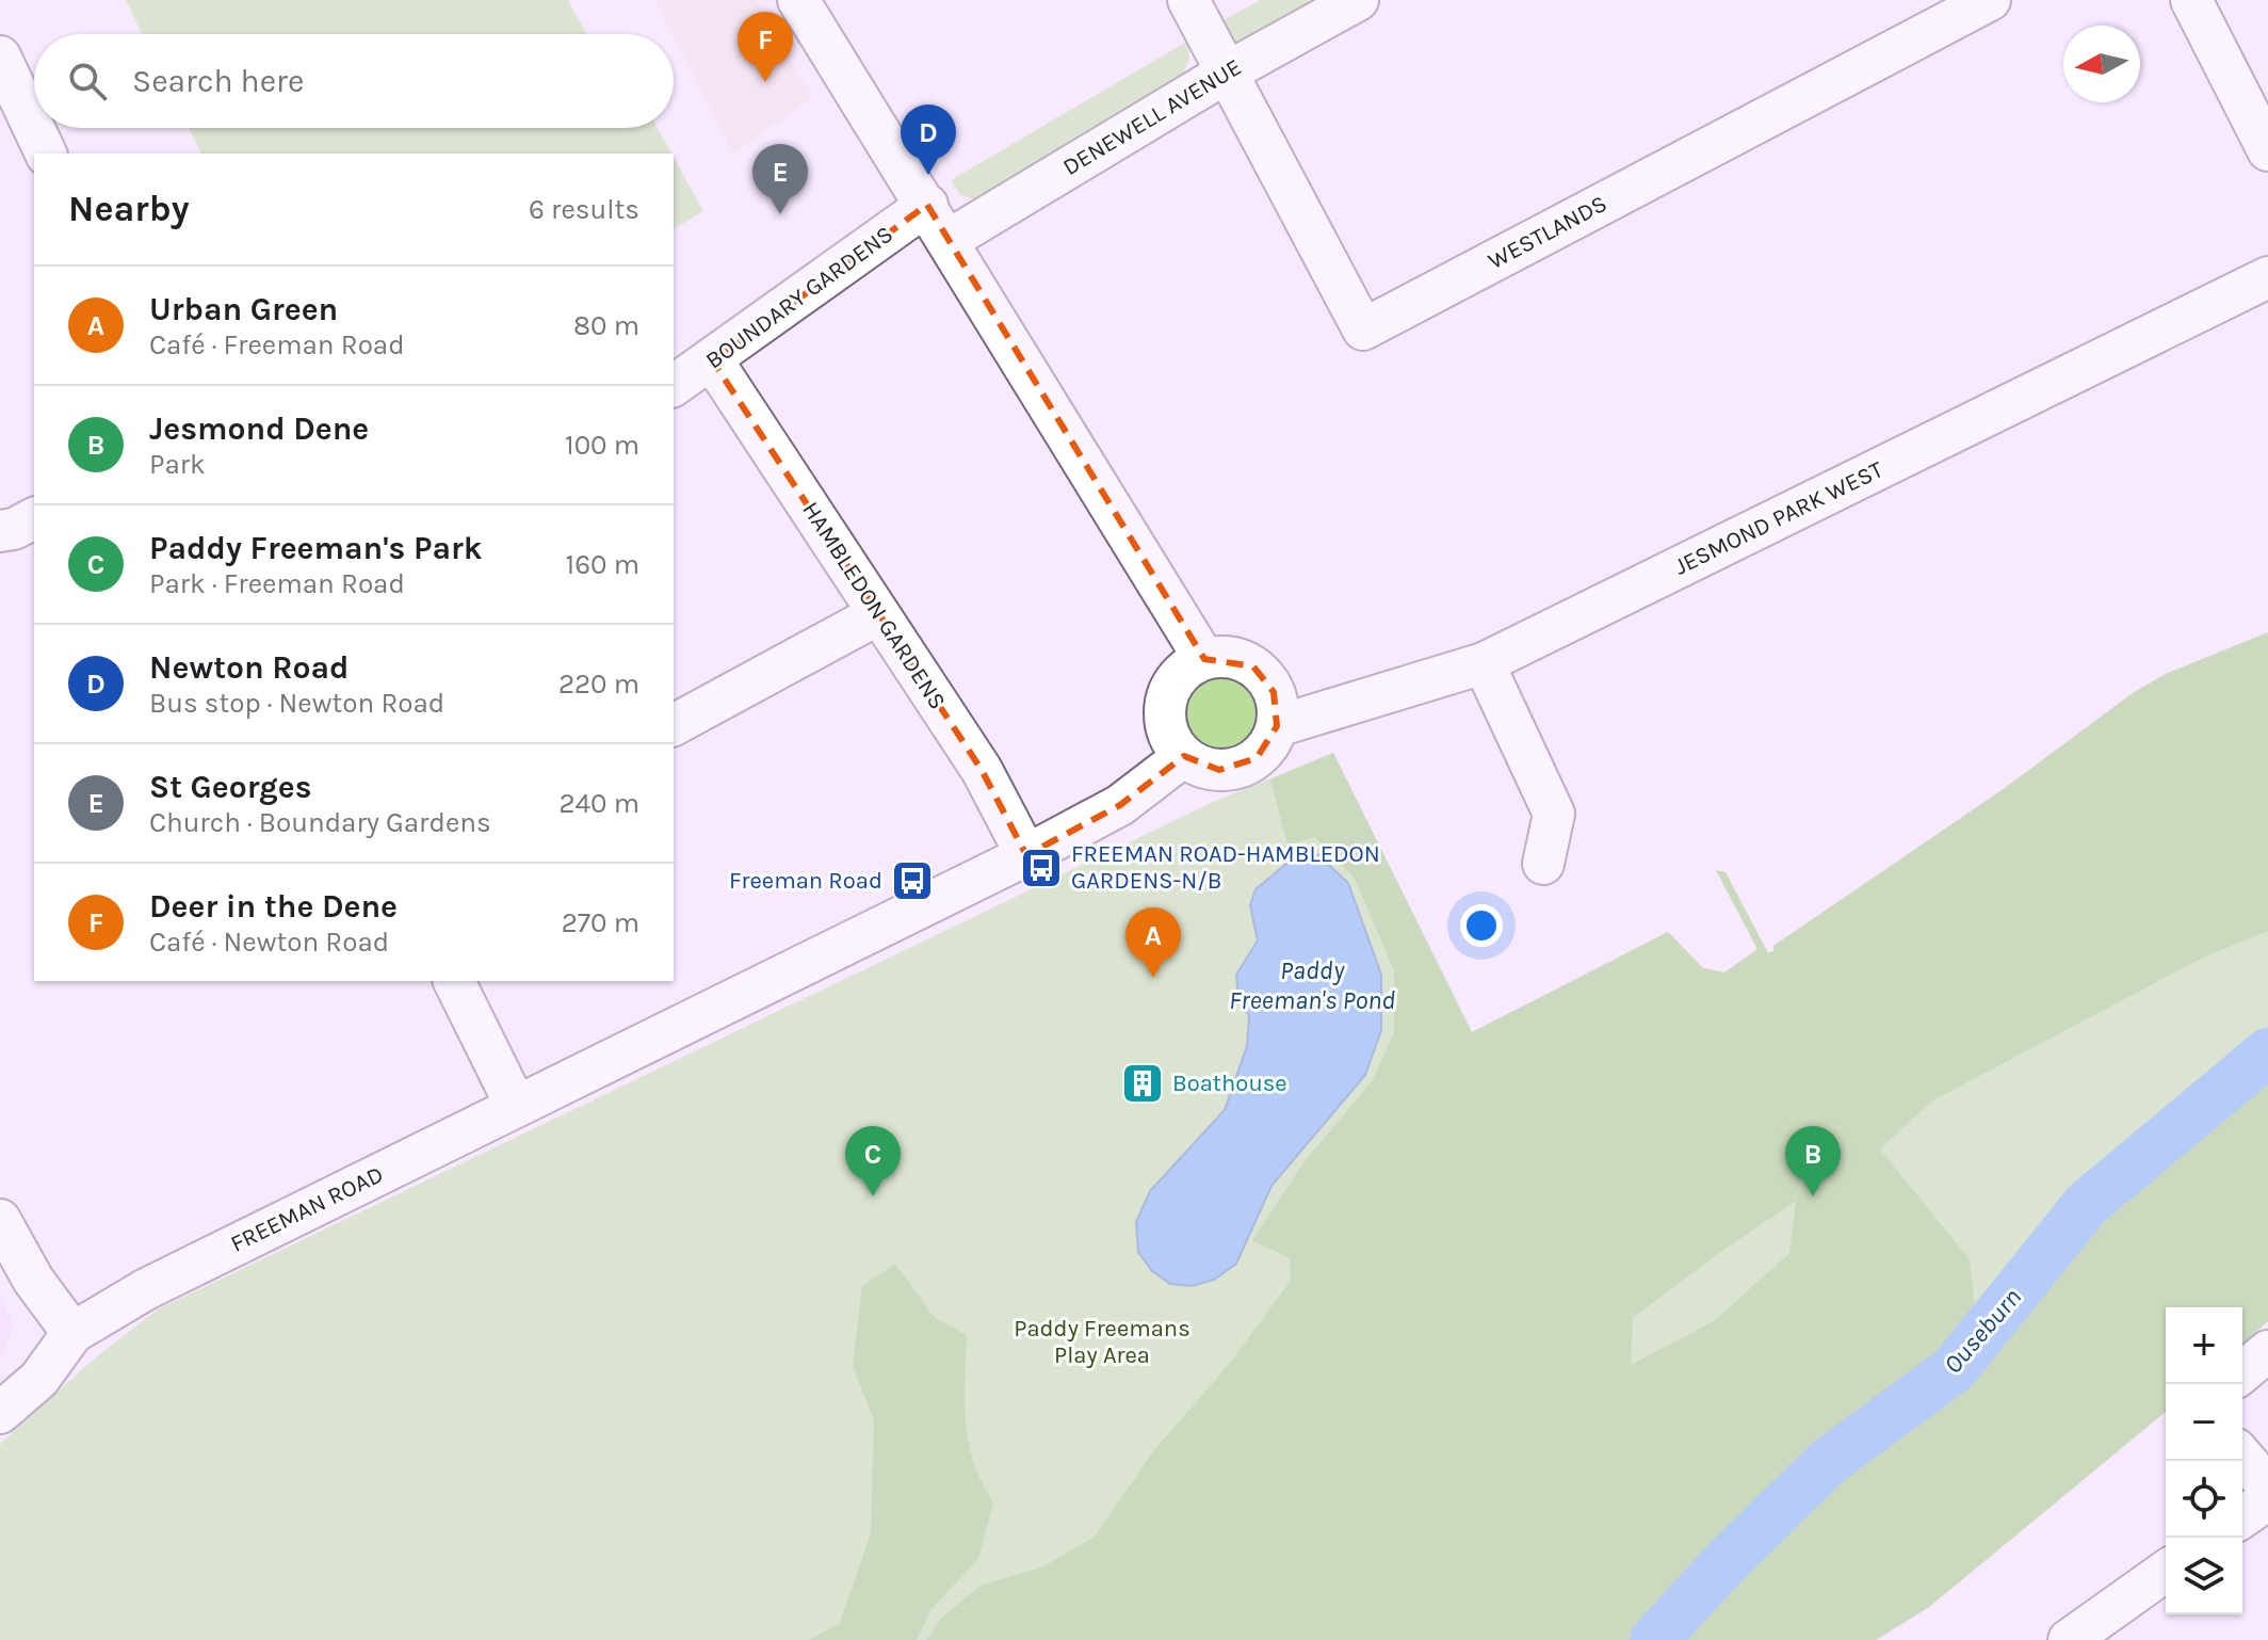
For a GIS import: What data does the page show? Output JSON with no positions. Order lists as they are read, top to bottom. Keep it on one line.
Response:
{"streets":{"street":["DENEWELL AVENUE","WESTLANDS","BOUNDARY GARDENS","JESMOND PARK WEST","HAMBLEDON GARDENS","FREEMAN ROAD"]},"crossings":[["DENEWELL AVENUE","WESTLANDS"],["BOUNDARY GARDENS","HAMBLEDON GARDENS"],["JESMOND PARK WEST","FREEMAN ROAD"],["HAMBLEDON GARDENS","FREEMAN ROAD"]],"water":["Paddy Freeman's Pond","Ouseburn"],"parks":["Paddy Freemans Play Area"],"places":{"bus stop":["FREEMAN ROAD-HAMBLEDON GARDENS-N/B","Freeman Road"],"building":["Boathouse"]},"north":"left","page":{"pins":["F","D","E","A","B","C"],"search":"Search here","heading":["Nearby","6 results"],"list":[{"mark":"A","name":"Urban Green","note":"Café · Freeman Road","value":"80 m"},{"mark":"B","name":"Jesmond Dene","note":"Park","value":"100 m"},{"mark":"C","name":"Paddy Freeman's Park","note":"Park · Freeman Road","value":"160 m"},{"mark":"D","name":"Newton Road","note":"Bus stop · Newton Road","value":"220 m"},{"mark":"E","name":"St Georges","note":"Church · Boundary Gardens","value":"240 m"},{"mark":"F","name":"Deer in the Dene","note":"Café · Newton Road","value":"270 m"}],"map_buttons":["+","−"]}}
